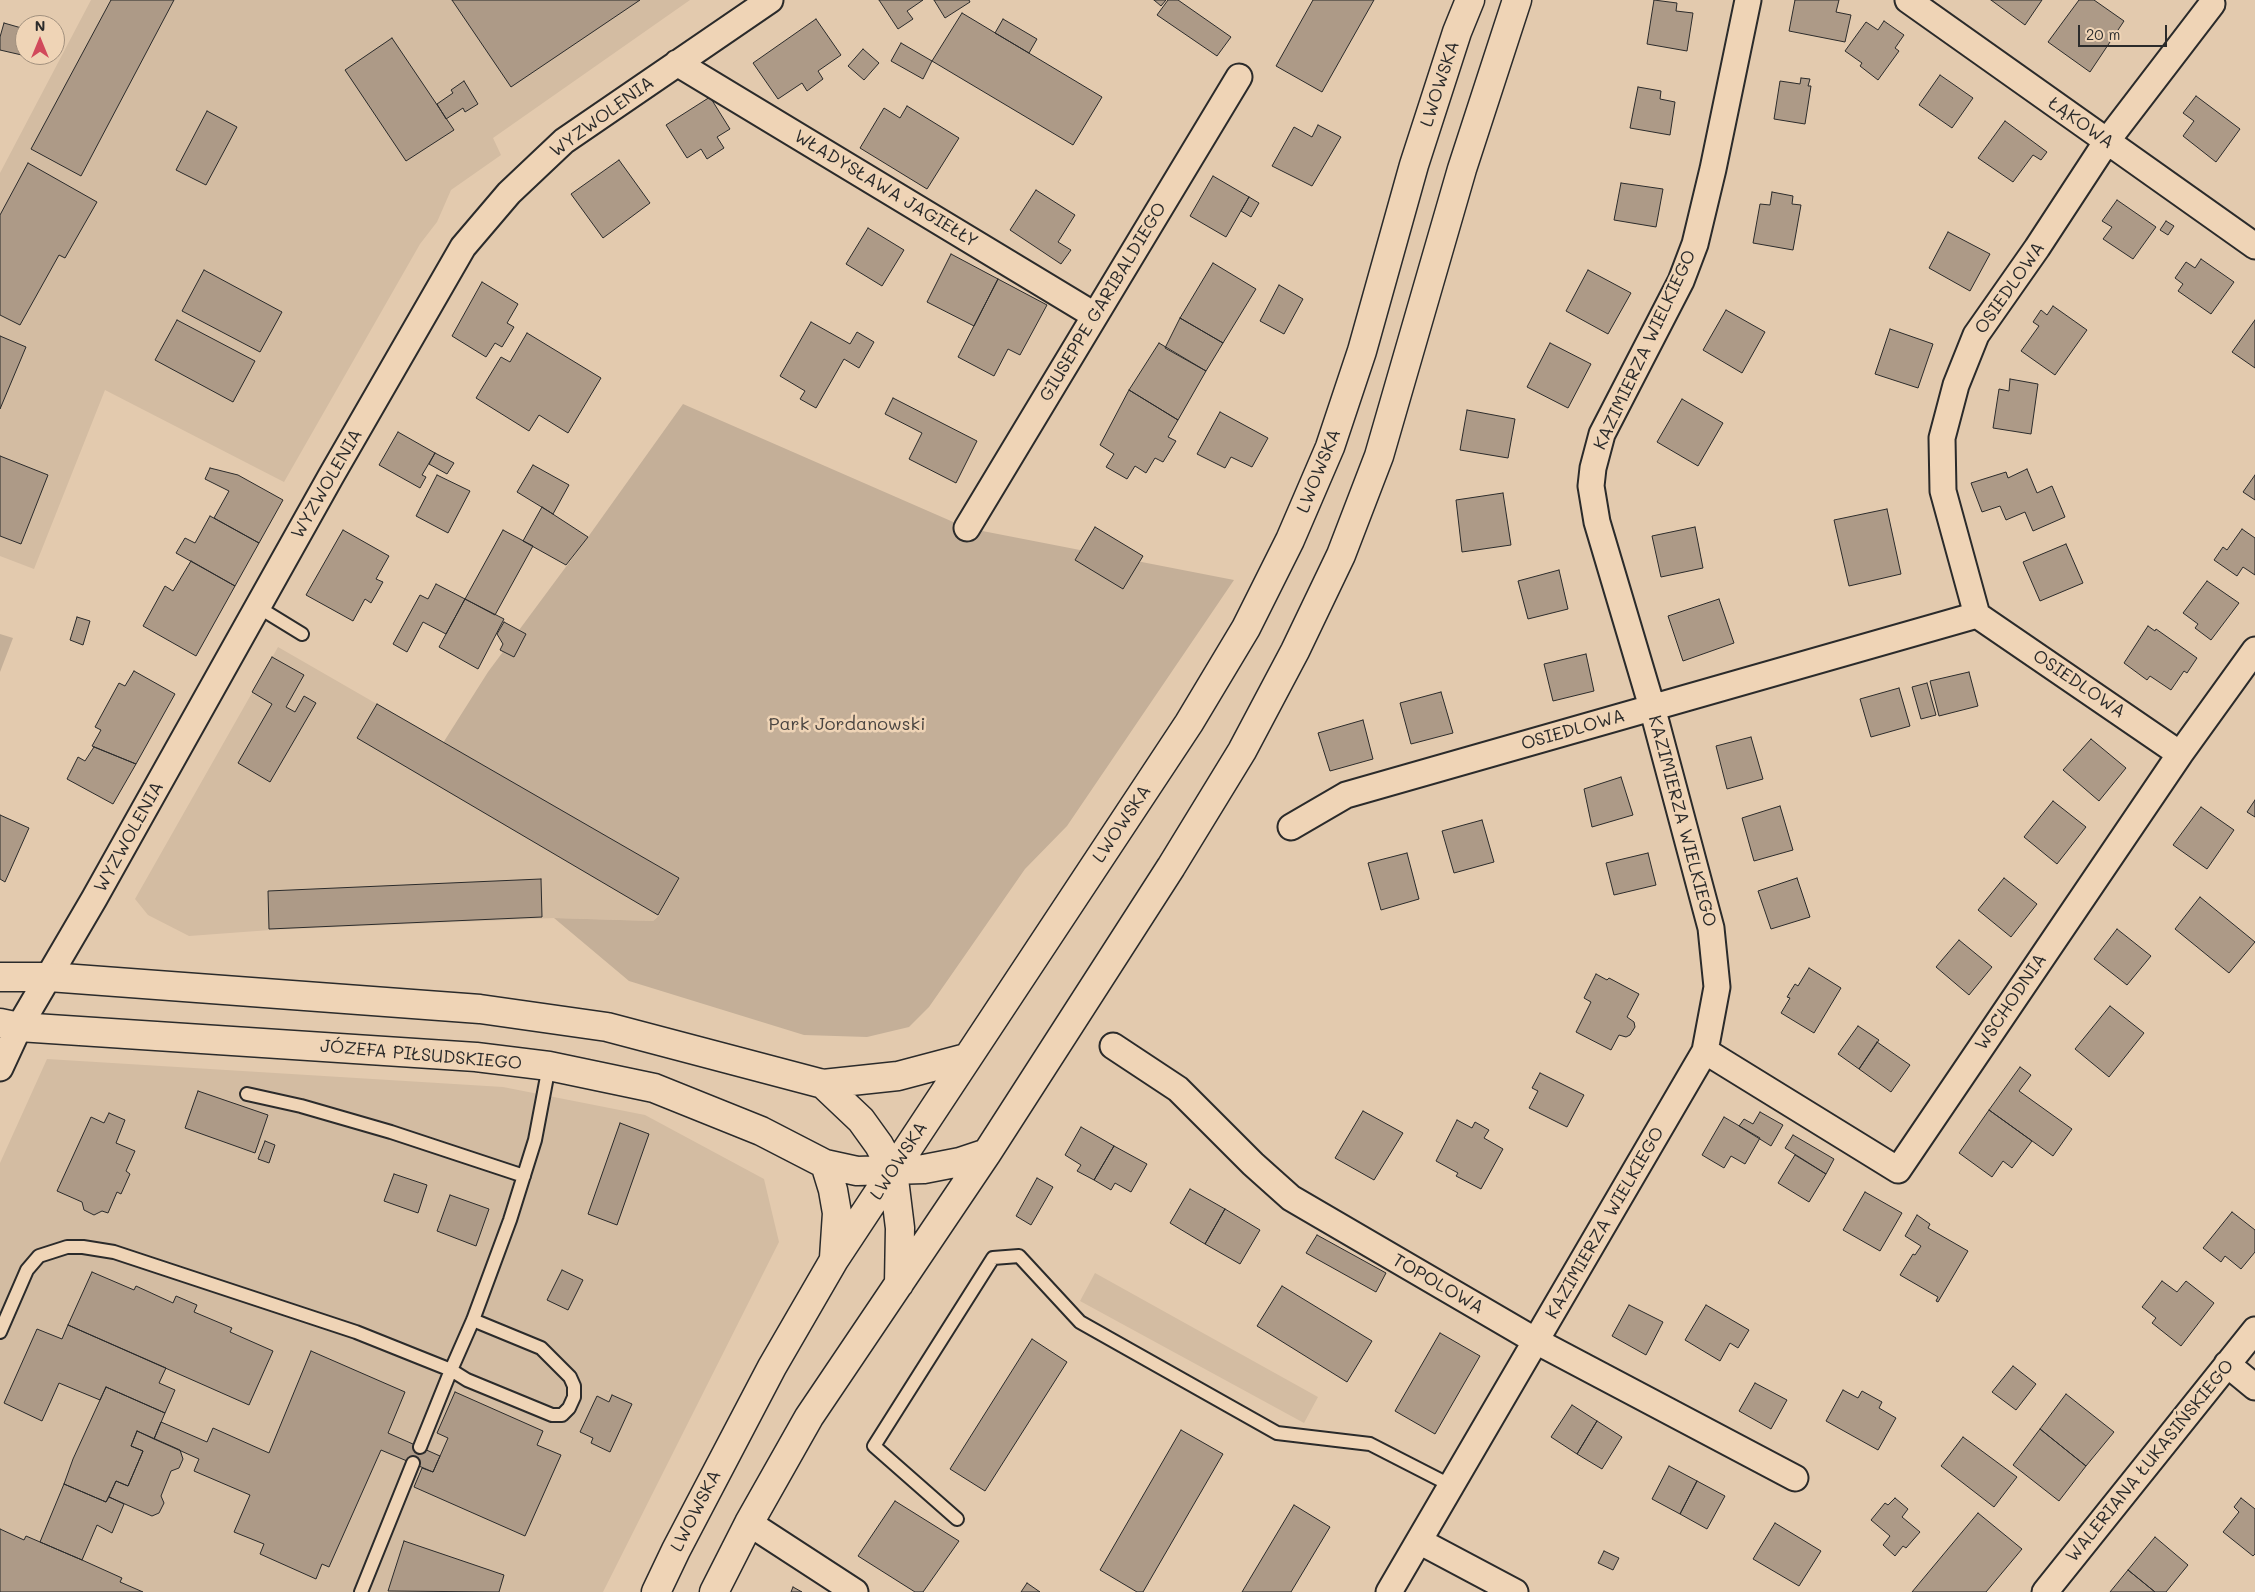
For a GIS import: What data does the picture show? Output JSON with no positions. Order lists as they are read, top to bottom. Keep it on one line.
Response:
{"streets":{"main road":["LWOWSKA","JÓZEFA PIŁSUDSKIEGO"],"street":["WYZWOLENIA","ŁĄKOWA","WŁADYSŁAWA JAGIEŁŁY","OSIEDLOWA","GIUSEPPE GARIBALDIEGO","KAZIMIERZA WIELKIEGO","WSCHODNIA","TOPOLOWA","WALERIANA ŁUKASIŃSKIEGO"]},"crossings":[["LWOWSKA","JÓZEFA PIŁSUDSKIEGO"],["WYZWOLENIA","WŁADYSŁAWA JAGIEŁŁY"],["WYZWOLENIA","JÓZEFA PIŁSUDSKIEGO"],["ŁĄKOWA","OSIEDLOWA"],["WŁADYSŁAWA JAGIEŁŁY","GIUSEPPE GARIBALDIEGO"],["OSIEDLOWA","KAZIMIERZA WIELKIEGO"],["OSIEDLOWA","WSCHODNIA"],["KAZIMIERZA WIELKIEGO","WSCHODNIA"],["KAZIMIERZA WIELKIEGO","TOPOLOWA"]],"parks":["Park Jordanowski"],"scale_bar":"20 m","north":"top"}
